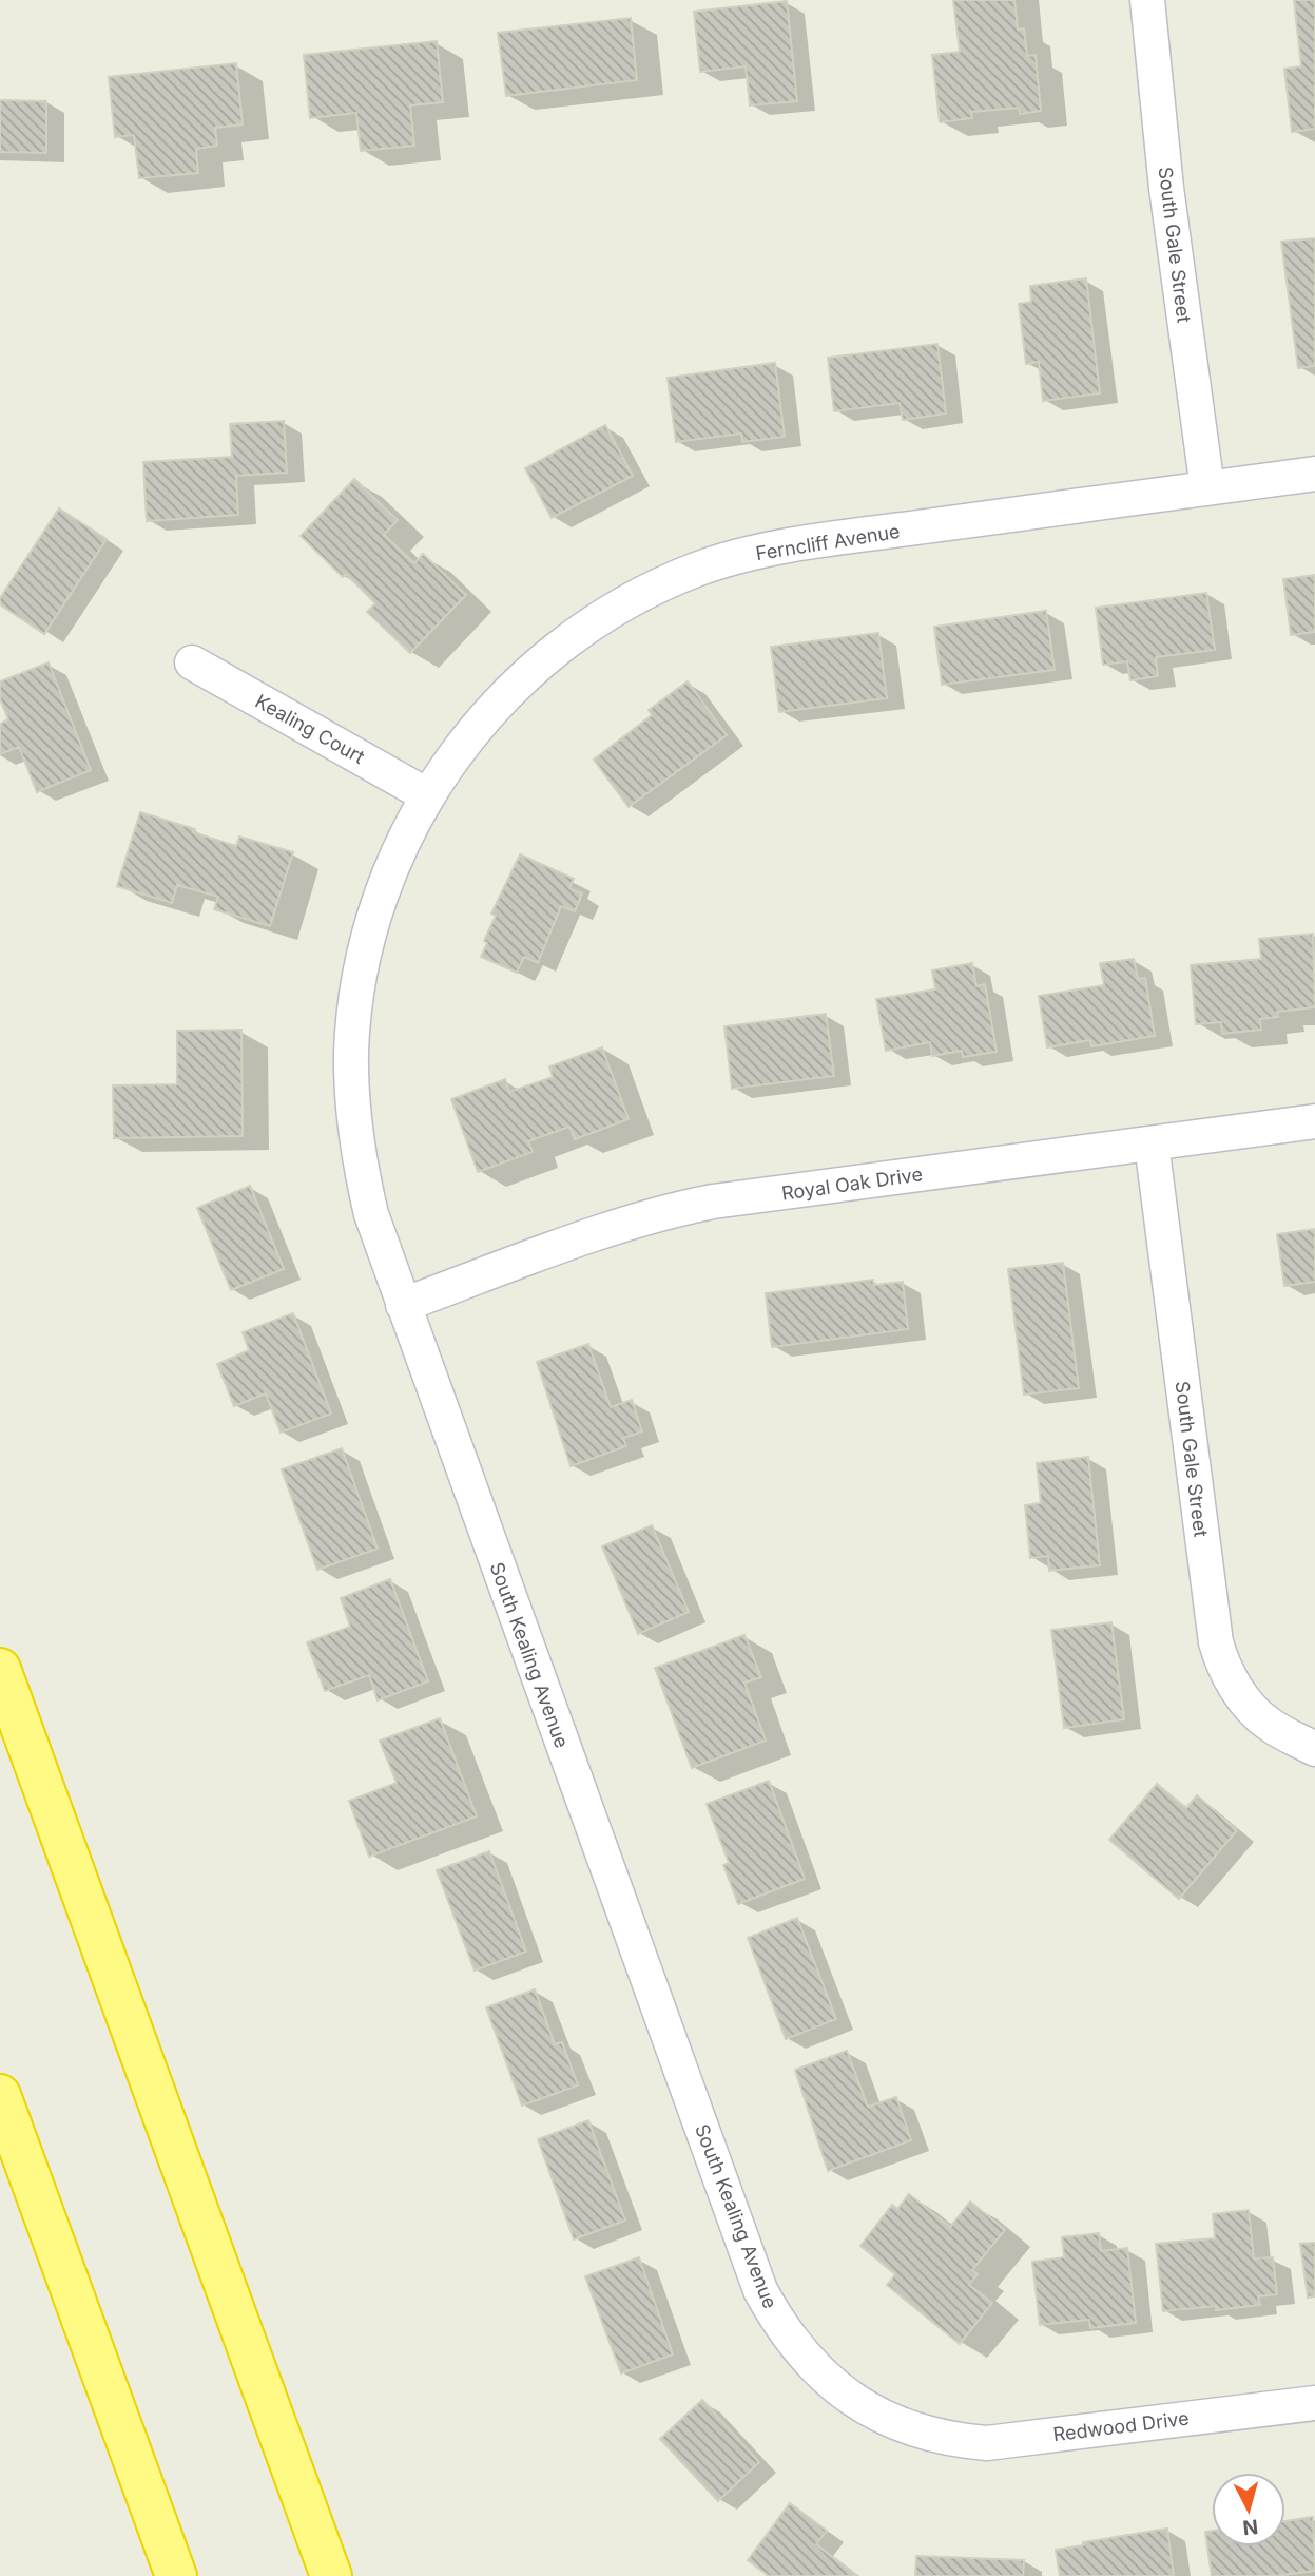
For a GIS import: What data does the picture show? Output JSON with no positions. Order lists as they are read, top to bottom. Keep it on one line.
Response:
{"streets":{"street":["South Gale Street","Ferncliff Avenue","Kealing Court","Royal Oak Drive","South Kealing Avenue","Redwood Drive"]},"crossings":[["South Gale Street","Ferncliff Avenue"],["South Gale Street","Royal Oak Drive"],["Ferncliff Avenue","Kealing Court"],["Ferncliff Avenue","South Kealing Avenue"],["Kealing Court","South Kealing Avenue"],["Royal Oak Drive","South Kealing Avenue"],["South Kealing Avenue","Redwood Drive"]],"north":"bottom"}
